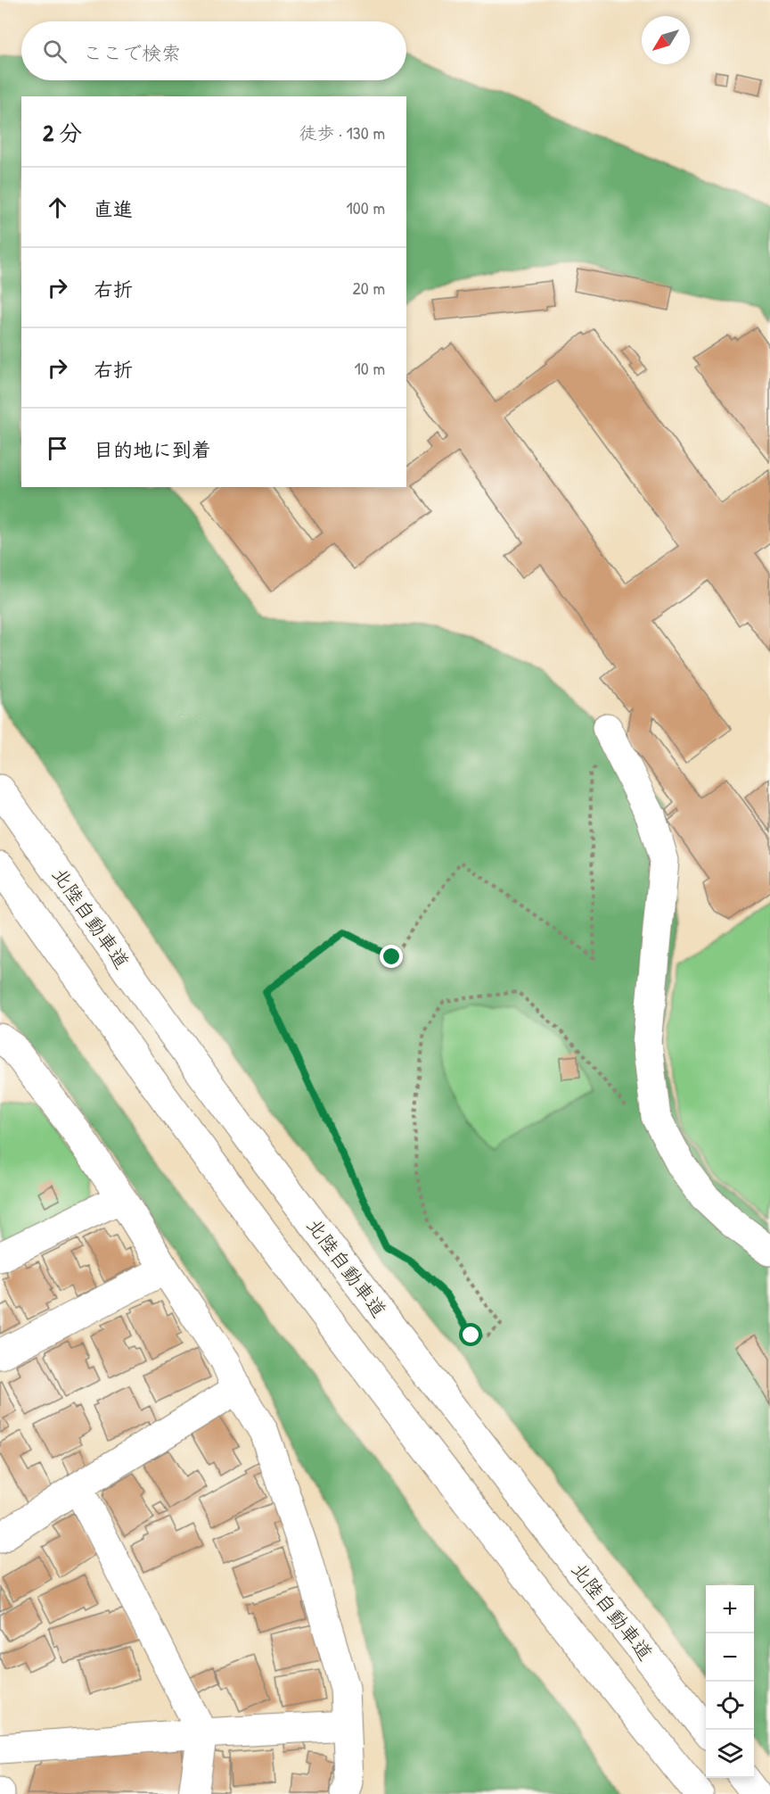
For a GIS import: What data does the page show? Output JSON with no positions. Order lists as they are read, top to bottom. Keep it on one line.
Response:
{"streets":{"main road":["北陸自動車道"]},"north":"bottom left","page":{"search":"ここで検索","heading":["2 分","徒歩 · 130 m"],"list":[["直進","100 m"],["右折","20 m"],["右折","10 m"],"目的地に到着"],"map_buttons":["+","−"]}}
